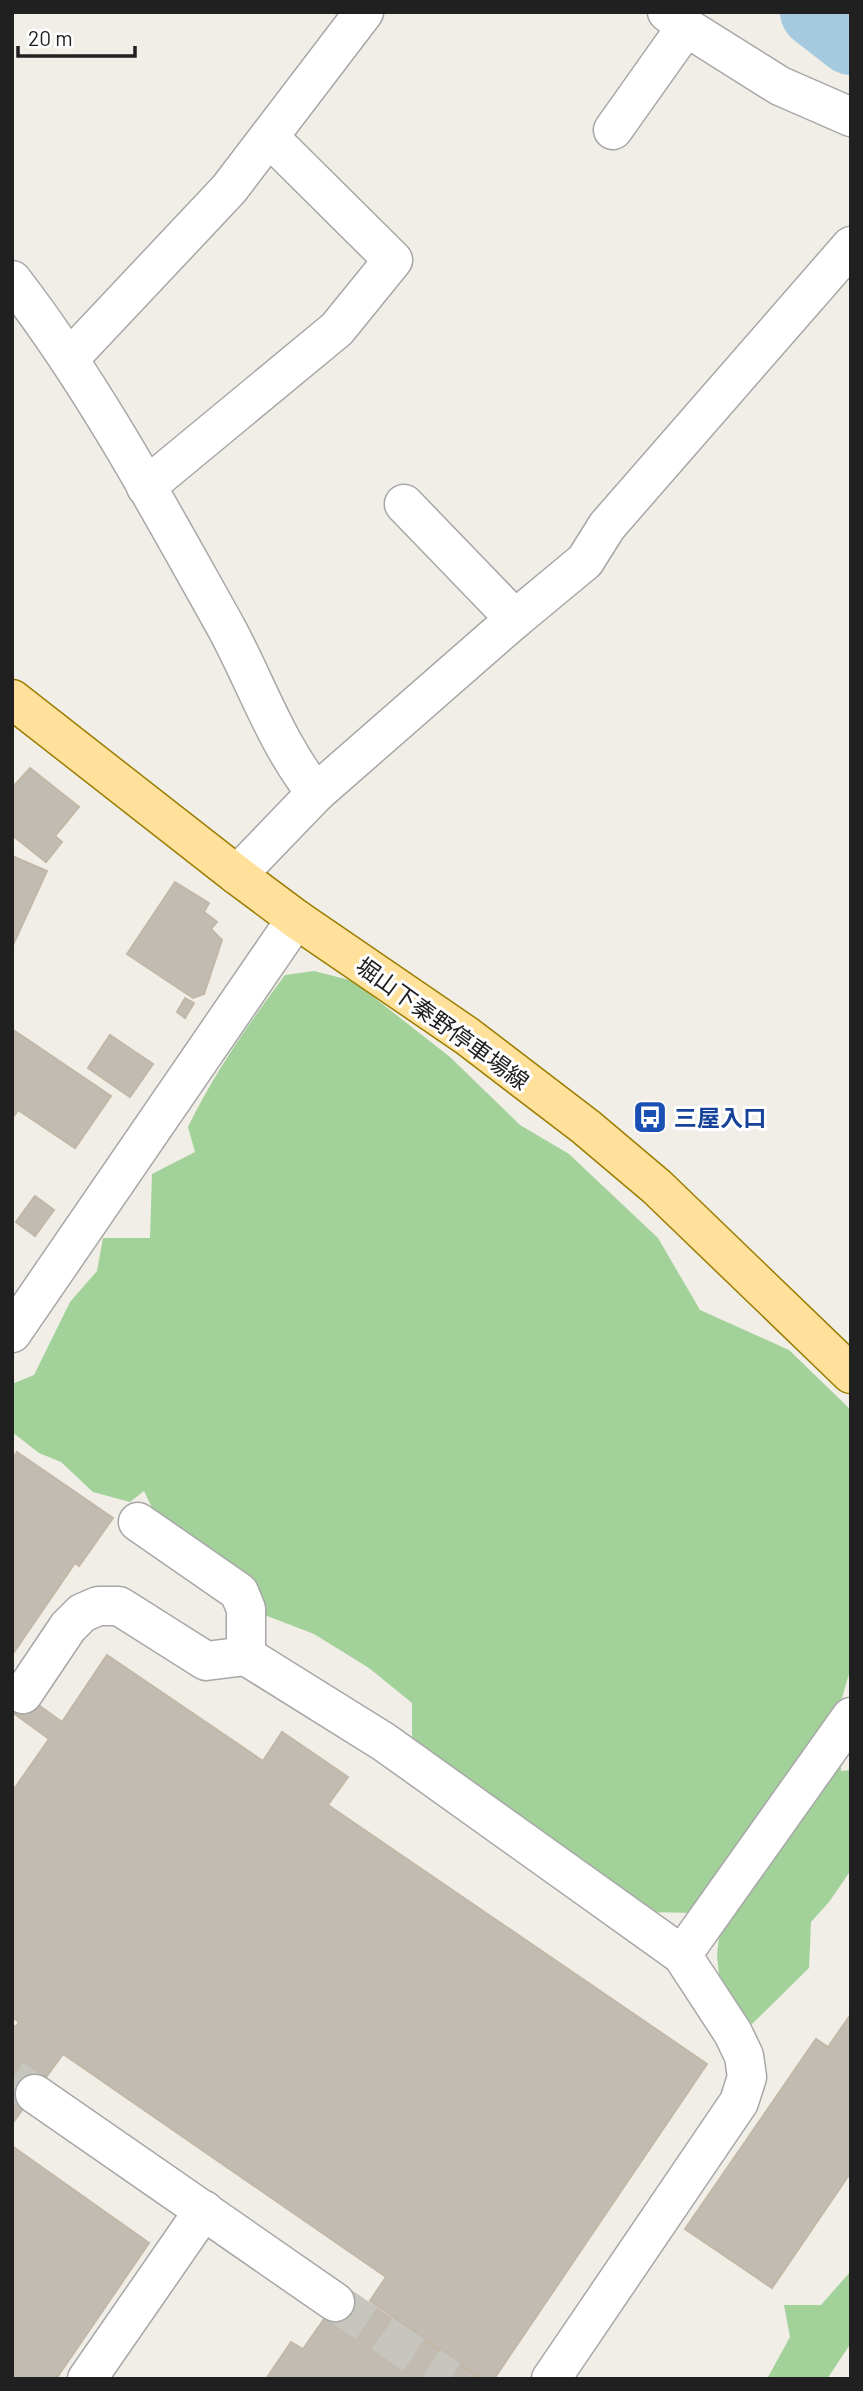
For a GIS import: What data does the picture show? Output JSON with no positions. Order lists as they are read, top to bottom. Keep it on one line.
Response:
{"streets":{"main road":["堀山下秦野停車場線"]},"places":{"bus stop":["三屋入口"]},"scale_bar":"20 m"}
